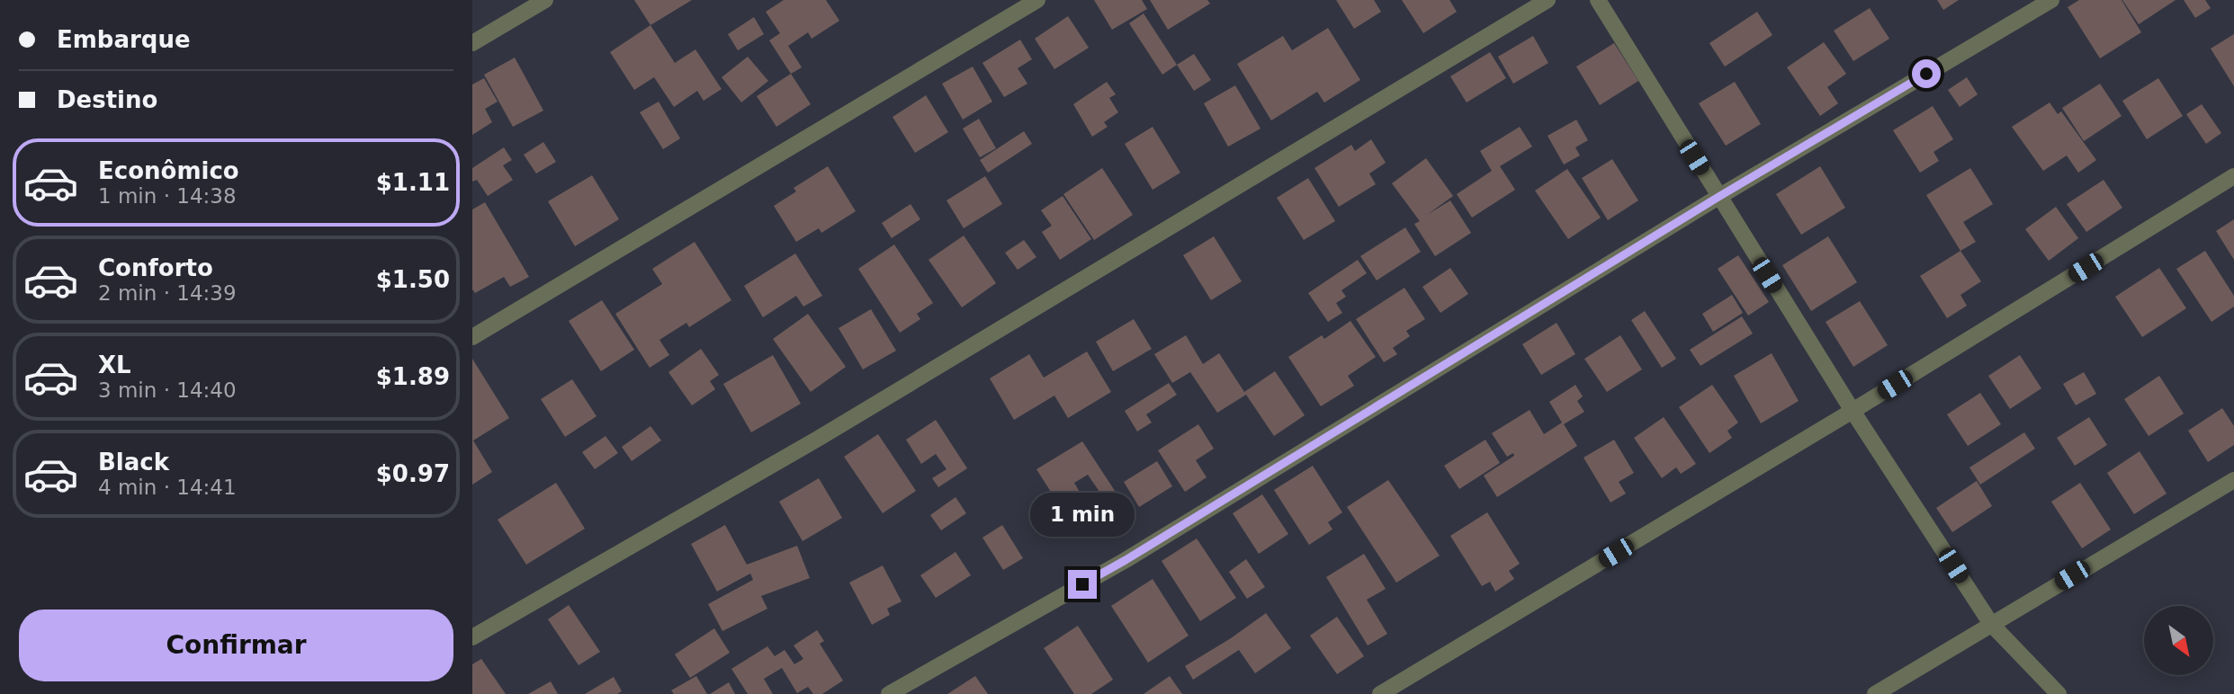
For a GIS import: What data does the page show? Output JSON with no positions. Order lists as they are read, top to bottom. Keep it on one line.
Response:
{"north":"bottom right","page":{"banner":["Embarque","Destino"],"list":[{"name":"Econômico","note":"1 min · 14:38","value":"$1.11"},{"name":"Conforto","note":"2 min · 14:39","value":"$1.50"},{"name":"XL","note":"3 min · 14:40","value":"$1.89"},{"name":"Black","note":"4 min · 14:41","value":"$0.97"}],"bubble":"1 min","buttons":"Confirmar"}}
